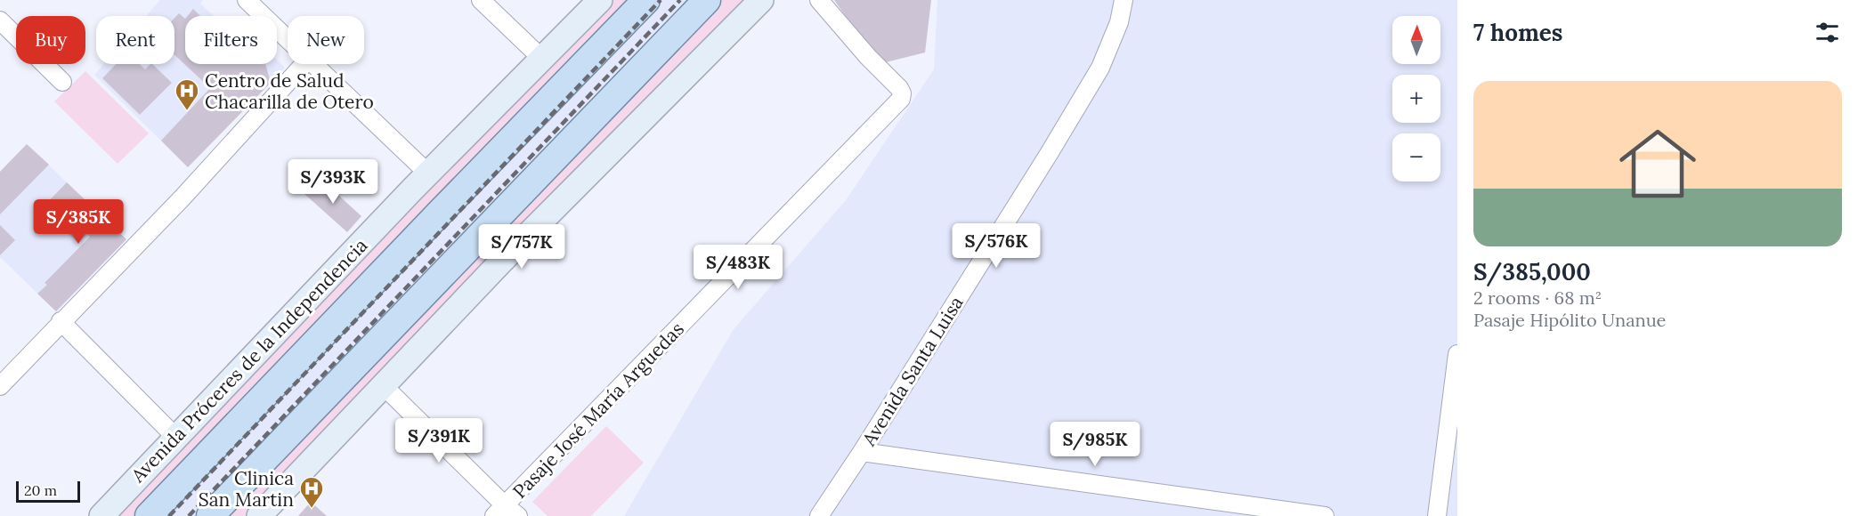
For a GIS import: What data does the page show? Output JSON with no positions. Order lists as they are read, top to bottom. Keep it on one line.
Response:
{"streets":{"main road":["Avenida Próceres de la Independencia"],"street":["Avenida Santa Luisa","Pasaje José María Arguedas"]},"places":{"hospital":["Centro de Salud Chacarilla de Otero","Clinica San Martin"]},"scale_bar":"20 m","north":"top","page":{"heading":"7 homes","map_buttons":["+","−"],"chip":["Buy","Rent","Filters","New"],"list":[{"name":"S/385,000","note":"2 rooms · 68 m² · Pasaje Hipólito Unanue"}],"price":["S/393K","S/385K","S/576K","S/757K","S/483K","S/391K","S/985K"],"scale":"20 m"}}
